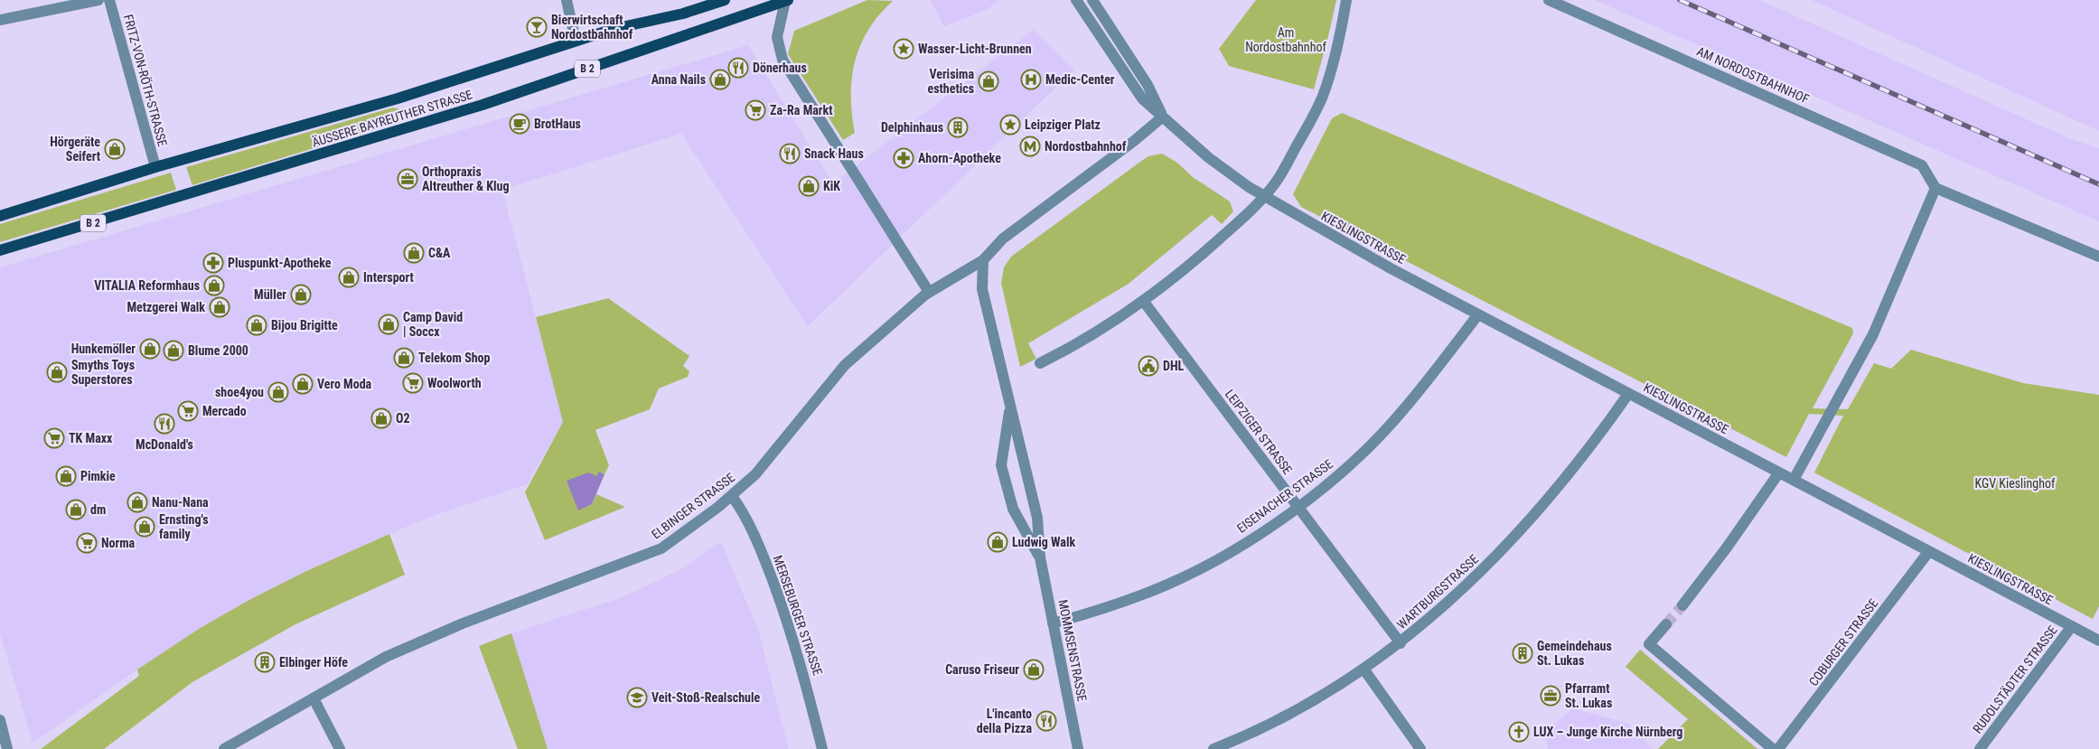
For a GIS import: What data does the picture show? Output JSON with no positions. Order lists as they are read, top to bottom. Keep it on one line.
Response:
{"streets":{"main road":["B 2","ÄUSSERE BAYREUTHER STRASSE"],"street":["AM NORDOSTBAHNHOF","FRITZ-VON-RÖTH-STRASSE","KIESLINGSTRASSE","LEIPZIGER STRASSE","EISENACHER STRASSE","ELBINGER STRASSE","WARTBURGSTRASSE","MERSEBURGER STRASSE","COBURGER STRASSE","MOMMSENSTRASSE","RUDOLSTÄDTER STRASSE"]},"crossings":[["FRITZ-VON-RÖTH-STRASSE","ÄUSSERE BAYREUTHER STRASSE"],["KIESLINGSTRASSE","EISENACHER STRASSE"],["KIESLINGSTRASSE","WARTBURGSTRASSE"],["KIESLINGSTRASSE","COBURGER STRASSE"],["KIESLINGSTRASSE","RUDOLSTÄDTER STRASSE"],["LEIPZIGER STRASSE","EISENACHER STRASSE"],["LEIPZIGER STRASSE","WARTBURGSTRASSE"],["EISENACHER STRASSE","MOMMSENSTRASSE"],["ELBINGER STRASSE","MERSEBURGER STRASSE"]],"parks":["Am Nordostbahnhof","KGV Kieslinghof"],"places":{"bar":["Bierwirtschaft Nordostbahnhof"],"place":["Wasser-Licht-Brunnen","Leipziger Platz"],"restaurant":["Dönerhaus","Snack Haus","McDonald's","L'incanto della Pizza"],"shop":["Anna Nails","Verisima esthetics","Hörgeräte Seifert","KiK","C&A","Intersport","VITALIA Reformhaus","Müller","Metzgerei Walk","Camp David | Soccx","Bijou Brigitte","Hunkemöller","Blume 2000","Telekom Shop","Smyths Toys Superstores","Vero Moda","shoe4you","O2","Pimkie","Nanu-Nana","dm","Ernsting's family","Ludwig Walk","Caruso Friseur"],"hospital":["Medic-Center"],"supermarket":["Za-Ra Markt","Woolworth","Mercado","TK Maxx","Norma"],"cafe":["BrotHaus"],"building":["Delphinhaus","Gemeindehaus St. Lukas","Elbinger Höfe"],"metro station":["Nordostbahnhof"],"pharmacy":["Ahorn-Apotheke","Pluspunkt-Apotheke"],"office":["Orthopraxis Altreuther & Klug","Pfarramt St. Lukas"],"public building":["DHL"],"school or university":["Veit-Stoß-Realschule"],"church":["LUX – Junge Kirche Nürnberg"]}}
